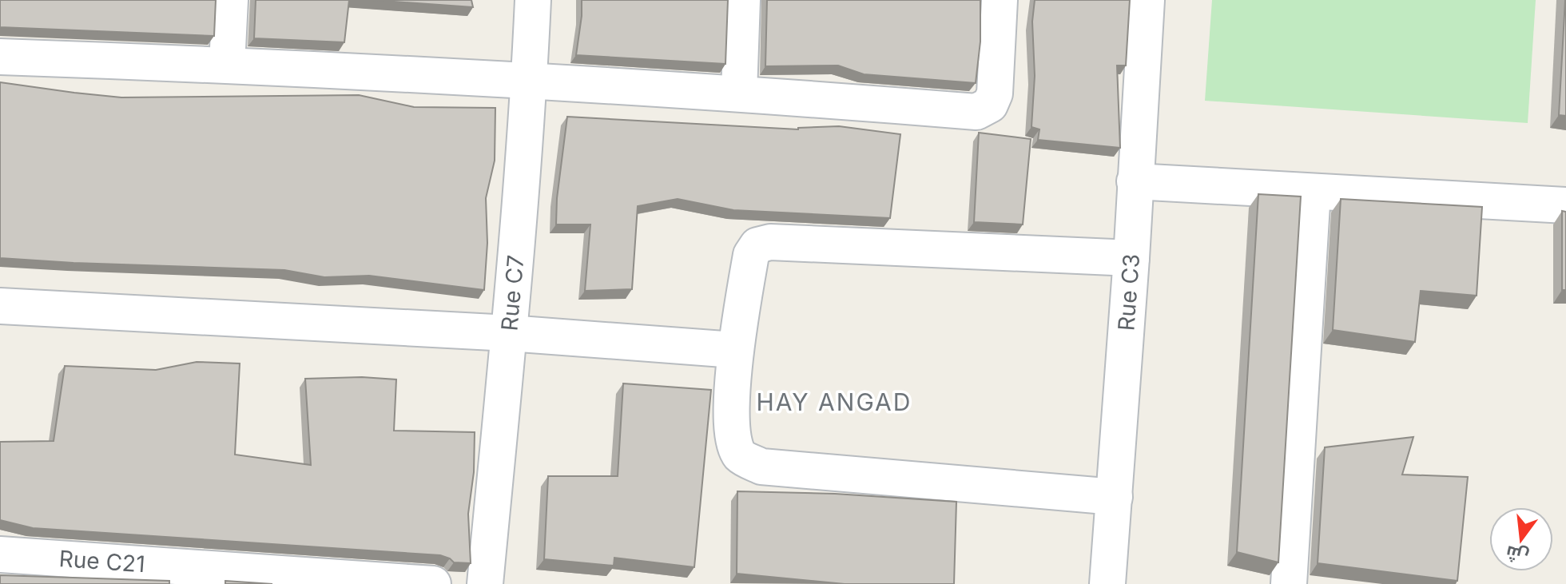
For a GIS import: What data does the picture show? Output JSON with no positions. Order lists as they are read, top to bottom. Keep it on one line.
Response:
{"streets":{"street":["Rue C7","Rue C3","Rue C21"]},"districts":["HAY ANGAD"],"north":"bottom"}
